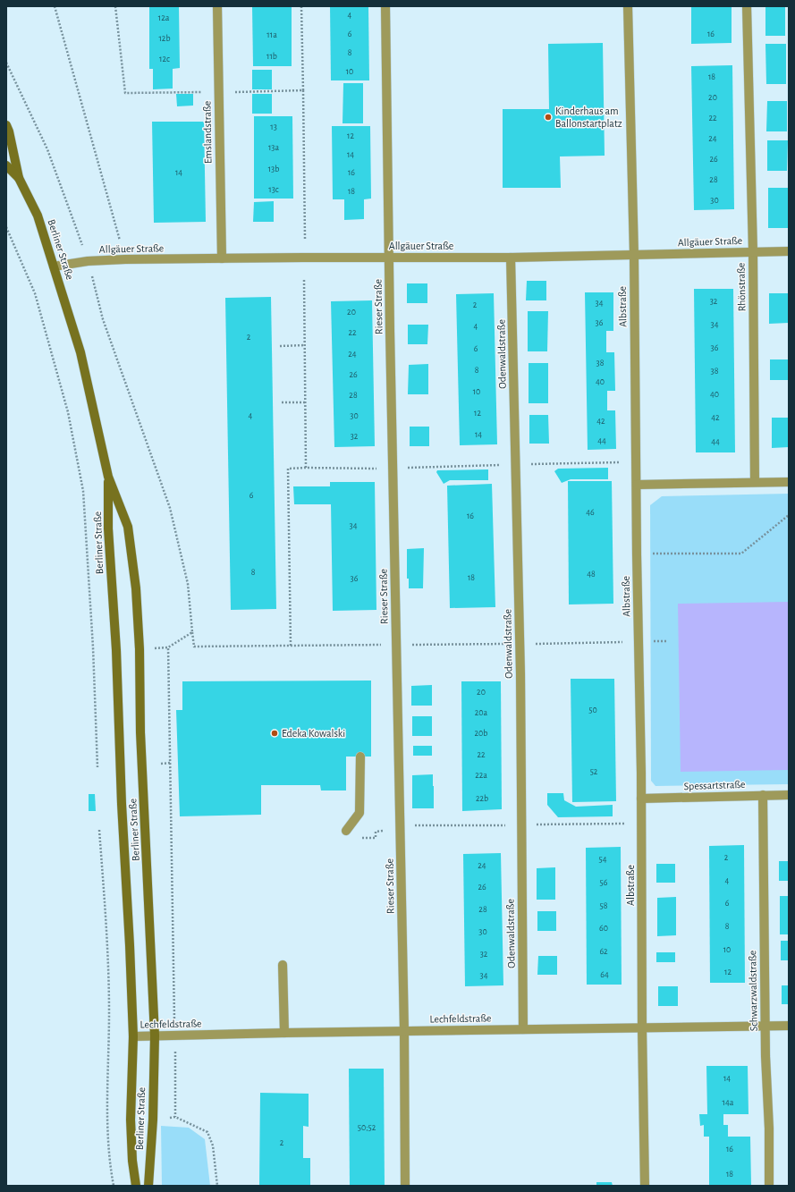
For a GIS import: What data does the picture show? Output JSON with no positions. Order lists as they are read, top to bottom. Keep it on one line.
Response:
{"streets":{"street":["Emslandstraße","Allgäuer Straße","Berliner Straße","Rhönstraße","Rieser Straße","Albstraße","Odenwaldstraße","Spessartstraße","Schwarzwaldstraße","Lechfeldstraße"]},"crossings":[["Emslandstraße","Allgäuer Straße"],["Allgäuer Straße","Berliner Straße"],["Allgäuer Straße","Rhönstraße"],["Allgäuer Straße","Rieser Straße"],["Allgäuer Straße","Albstraße"],["Allgäuer Straße","Odenwaldstraße"],["Berliner Straße","Lechfeldstraße"],["Rieser Straße","Lechfeldstraße"],["Albstraße","Spessartstraße"],["Albstraße","Lechfeldstraße"],["Odenwaldstraße","Lechfeldstraße"],["Spessartstraße","Schwarzwaldstraße"],["Schwarzwaldstraße","Lechfeldstraße"]],"places":["Kinderhaus am Ballonstartplatz","Edeka Kowalski"],"house_numbers":["4","12a","6","16","11a","12b","8","11b","12c","10","18","20","22","13","12","24","13a","14","26","13b","14","16","28","13c","18","30","32","34","2","20","36","34","4","22","2","36","6","24","38","8","38","26","40","10","40","28","12","4","30","42","42","14","32","44","44","6","46","16","34","8","48","18","36","20","50","20a","20b","22","52","22a","22b","2","54","24","4","56","26","6","58","28","8","60","30","10","62","32","12","64","34","14","14a","50;52","2","16","18"]}
